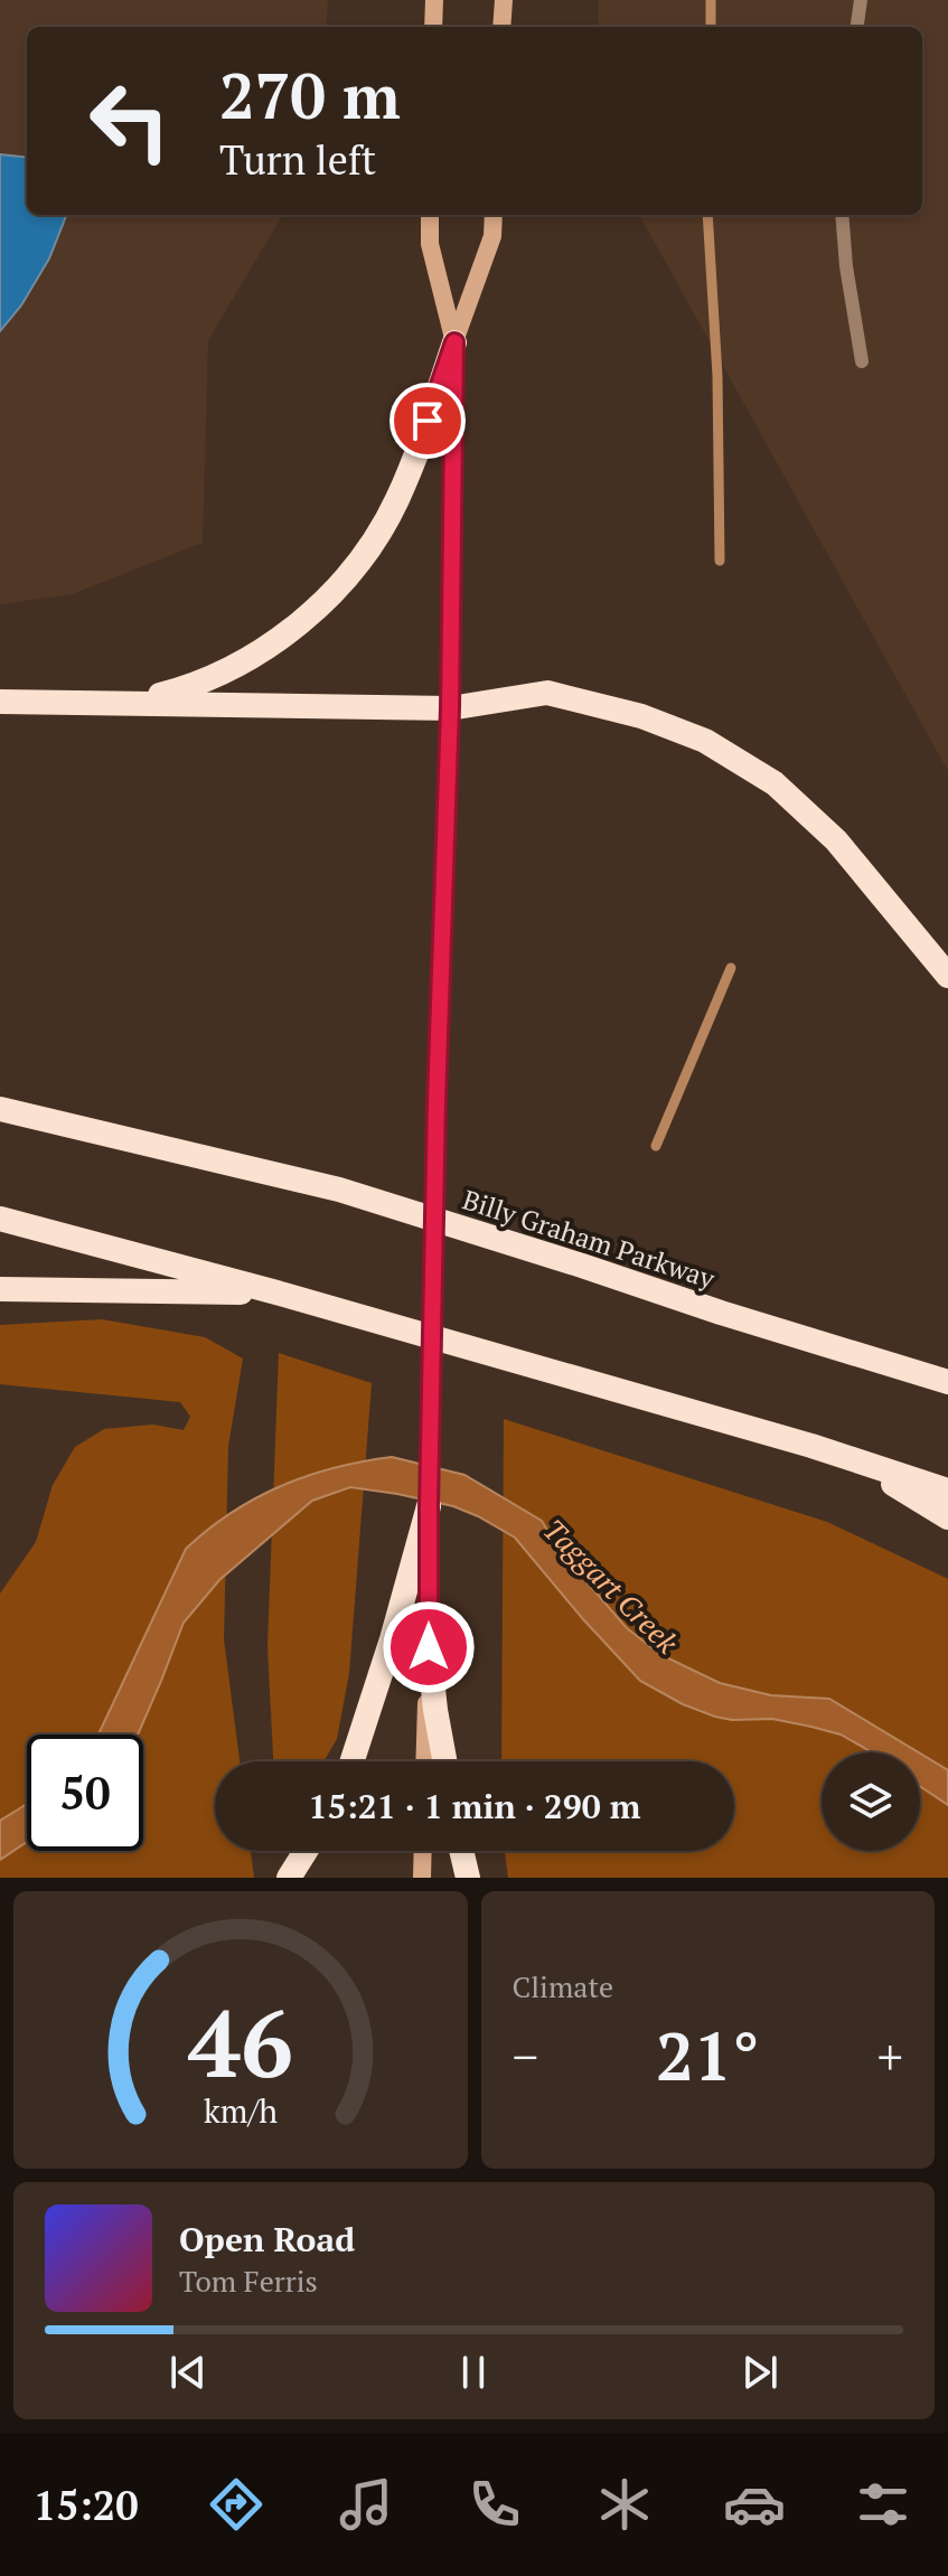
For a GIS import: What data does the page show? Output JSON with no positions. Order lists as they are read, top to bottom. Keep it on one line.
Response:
{"streets":{"highway":["Billy Graham Parkway"]},"water":["Taggart Creek"],"page":{"turn":["270 m","Turn left"],"limit":"50","trip":"15:21 · 1 min · 290 m","tile":"Climate","heat":["−","21°","+"],"song":["Open Road","Tom Ferris"],"tabs":"15:20","gauge":["46","km/h"]}}
